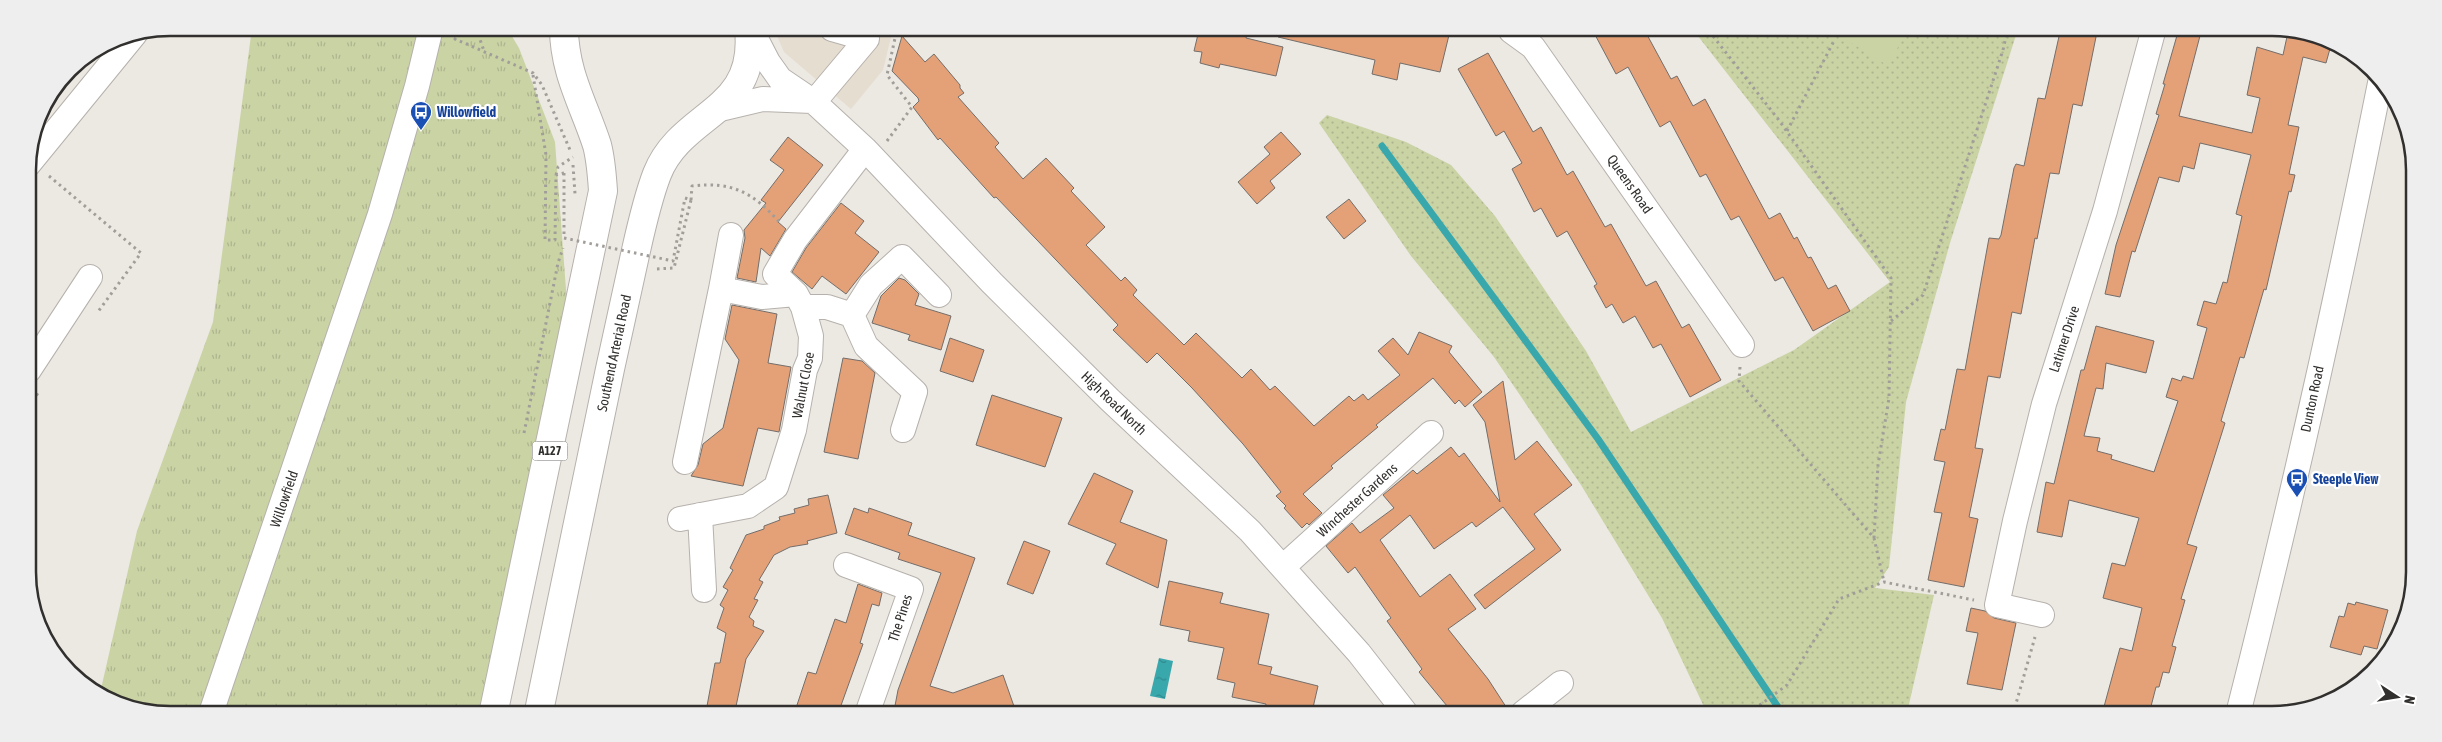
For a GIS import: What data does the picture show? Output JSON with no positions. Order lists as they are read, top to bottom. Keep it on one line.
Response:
{"streets":{"highway":["Southend Arterial Road","A127"],"street":["Queens Road","Latimer Drive","Walnut Close","Dunton Road","High Road North","Willowfield","Winchester Gardens","The Pines"]},"crossings":[["High Road North","Winchester Gardens"]],"places":{"bus stop":["Willowfield","Steeple View"]},"north":"right"}
